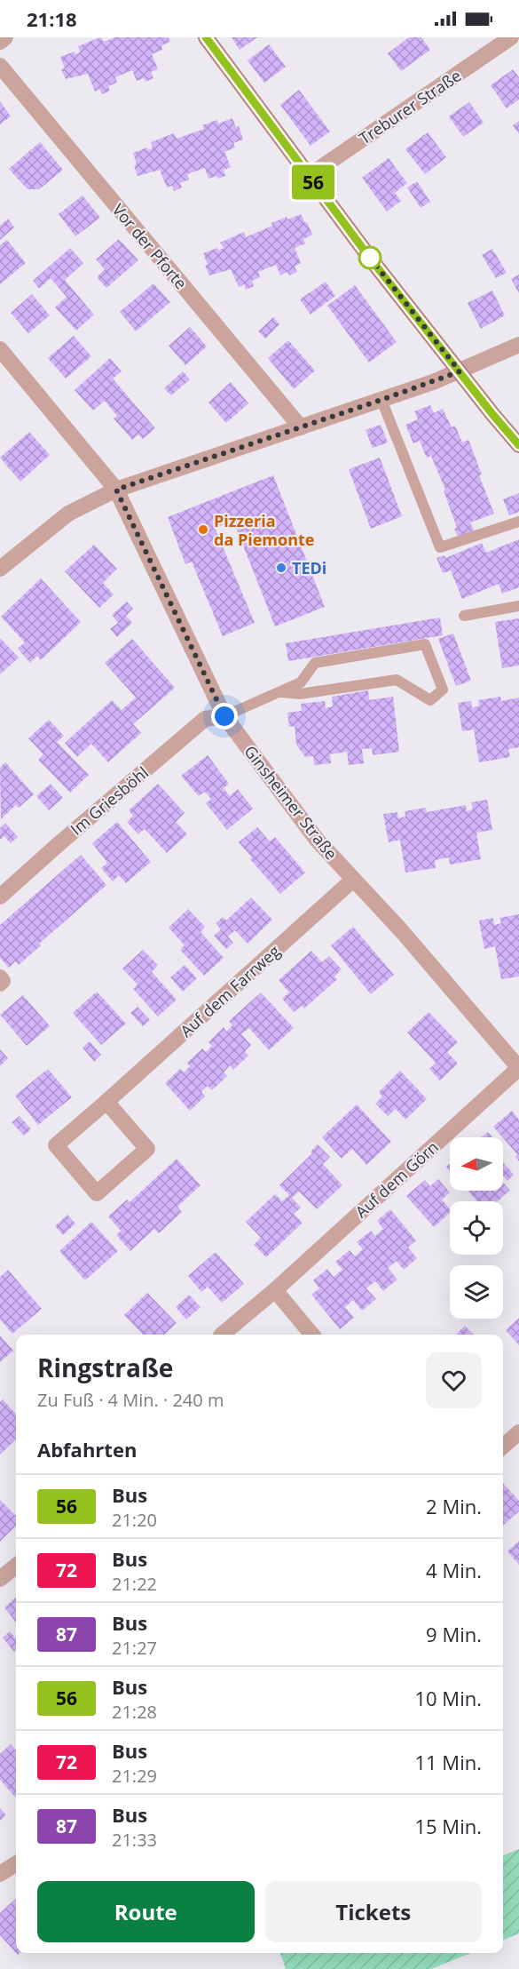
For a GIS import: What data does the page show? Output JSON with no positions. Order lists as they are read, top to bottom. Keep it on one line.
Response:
{"streets":{"street":["Treburer Straße","Vor der Pforte","Im Griesböhl","Ginsheimer Straße","Auf dem Farrweg","Auf dem Görn"]},"crossings":[["Im Griesböhl","Ginsheimer Straße"],["Ginsheimer Straße","Auf dem Farrweg"],["Ginsheimer Straße","Auf dem Görn"]],"places":["Pizzeria da Piemonte","TEDi"],"lines":["bus line 56"],"north":"left","page":{"status":"21:18","on_map":"56","heading":[["Ringstraße","Zu Fuß · 4 Min. · 240 m"],"Abfahrten"],"list":[{"mark":"56","name":"Bus","note":"21:20","value":"2 Min."},{"mark":"72","name":"Bus","note":"21:22","value":"4 Min."},{"mark":"87","name":"Bus","note":"21:27","value":"9 Min."},{"mark":"56","name":"Bus","note":"21:28","value":"10 Min."},{"mark":"72","name":"Bus","note":"21:29","value":"11 Min."},{"mark":"87","name":"Bus","note":"21:33","value":"15 Min."}],"buttons":["Route","Tickets"]}}
